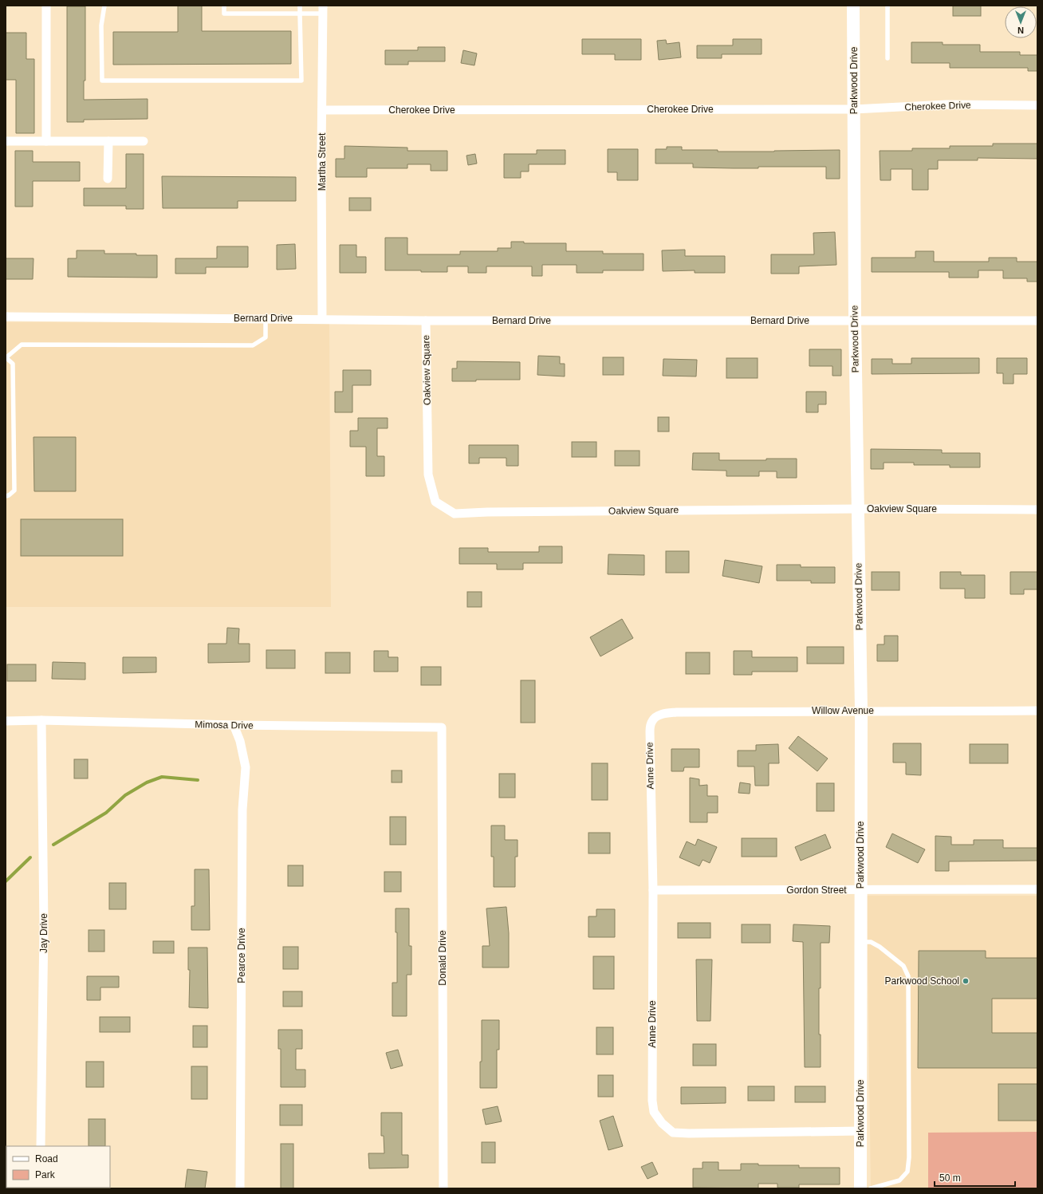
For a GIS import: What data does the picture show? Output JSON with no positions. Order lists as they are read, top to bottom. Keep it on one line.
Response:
{"streets":{"street":["Parkwood Drive","Cherokee Drive","Martha Street","Bernard Drive","Oakview Square","Willow Avenue","Mimosa Drive","Anne Drive","Gordon Street","Jay Drive","Pearce Drive","Donald Drive"]},"crossings":[["Parkwood Drive","Cherokee Drive"],["Parkwood Drive","Bernard Drive"],["Parkwood Drive","Oakview Square"],["Parkwood Drive","Willow Avenue"],["Parkwood Drive","Anne Drive"],["Parkwood Drive","Gordon Street"],["Cherokee Drive","Martha Street"],["Martha Street","Bernard Drive"],["Bernard Drive","Oakview Square"],["Willow Avenue","Anne Drive"],["Mimosa Drive","Jay Drive"],["Mimosa Drive","Pearce Drive"],["Mimosa Drive","Donald Drive"],["Anne Drive","Gordon Street"]],"places":["Parkwood School"],"legend":["Road","Park"],"scale_bar":"50 m","north":"bottom"}
